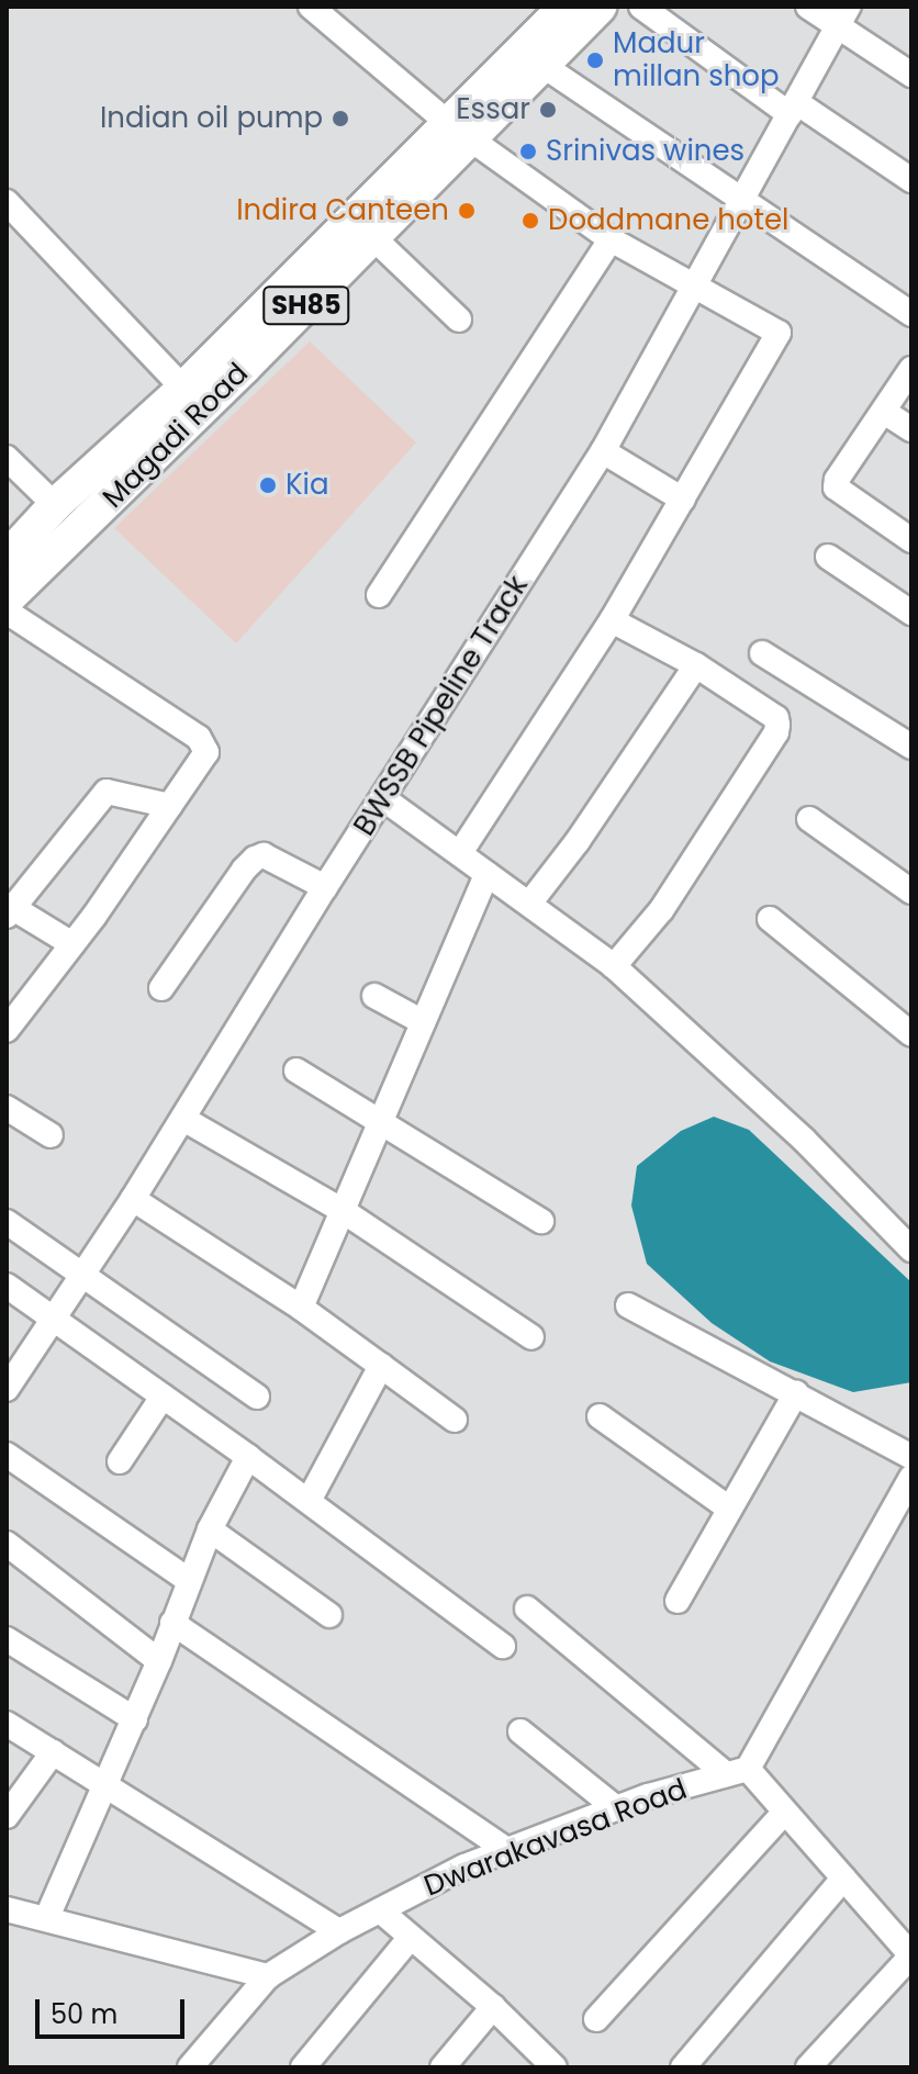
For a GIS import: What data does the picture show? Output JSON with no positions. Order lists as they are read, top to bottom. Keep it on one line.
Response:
{"streets":{"main road":["SH85","Magadi Road"],"street":["BWSSB Pipeline Track","Dwarakavasa Road"]},"places":["Madur millan shop","Essar","Indian oil pump","Srinivas wines","Indira Canteen","Doddmane hotel","Kia"],"scale_bar":"50 m"}
